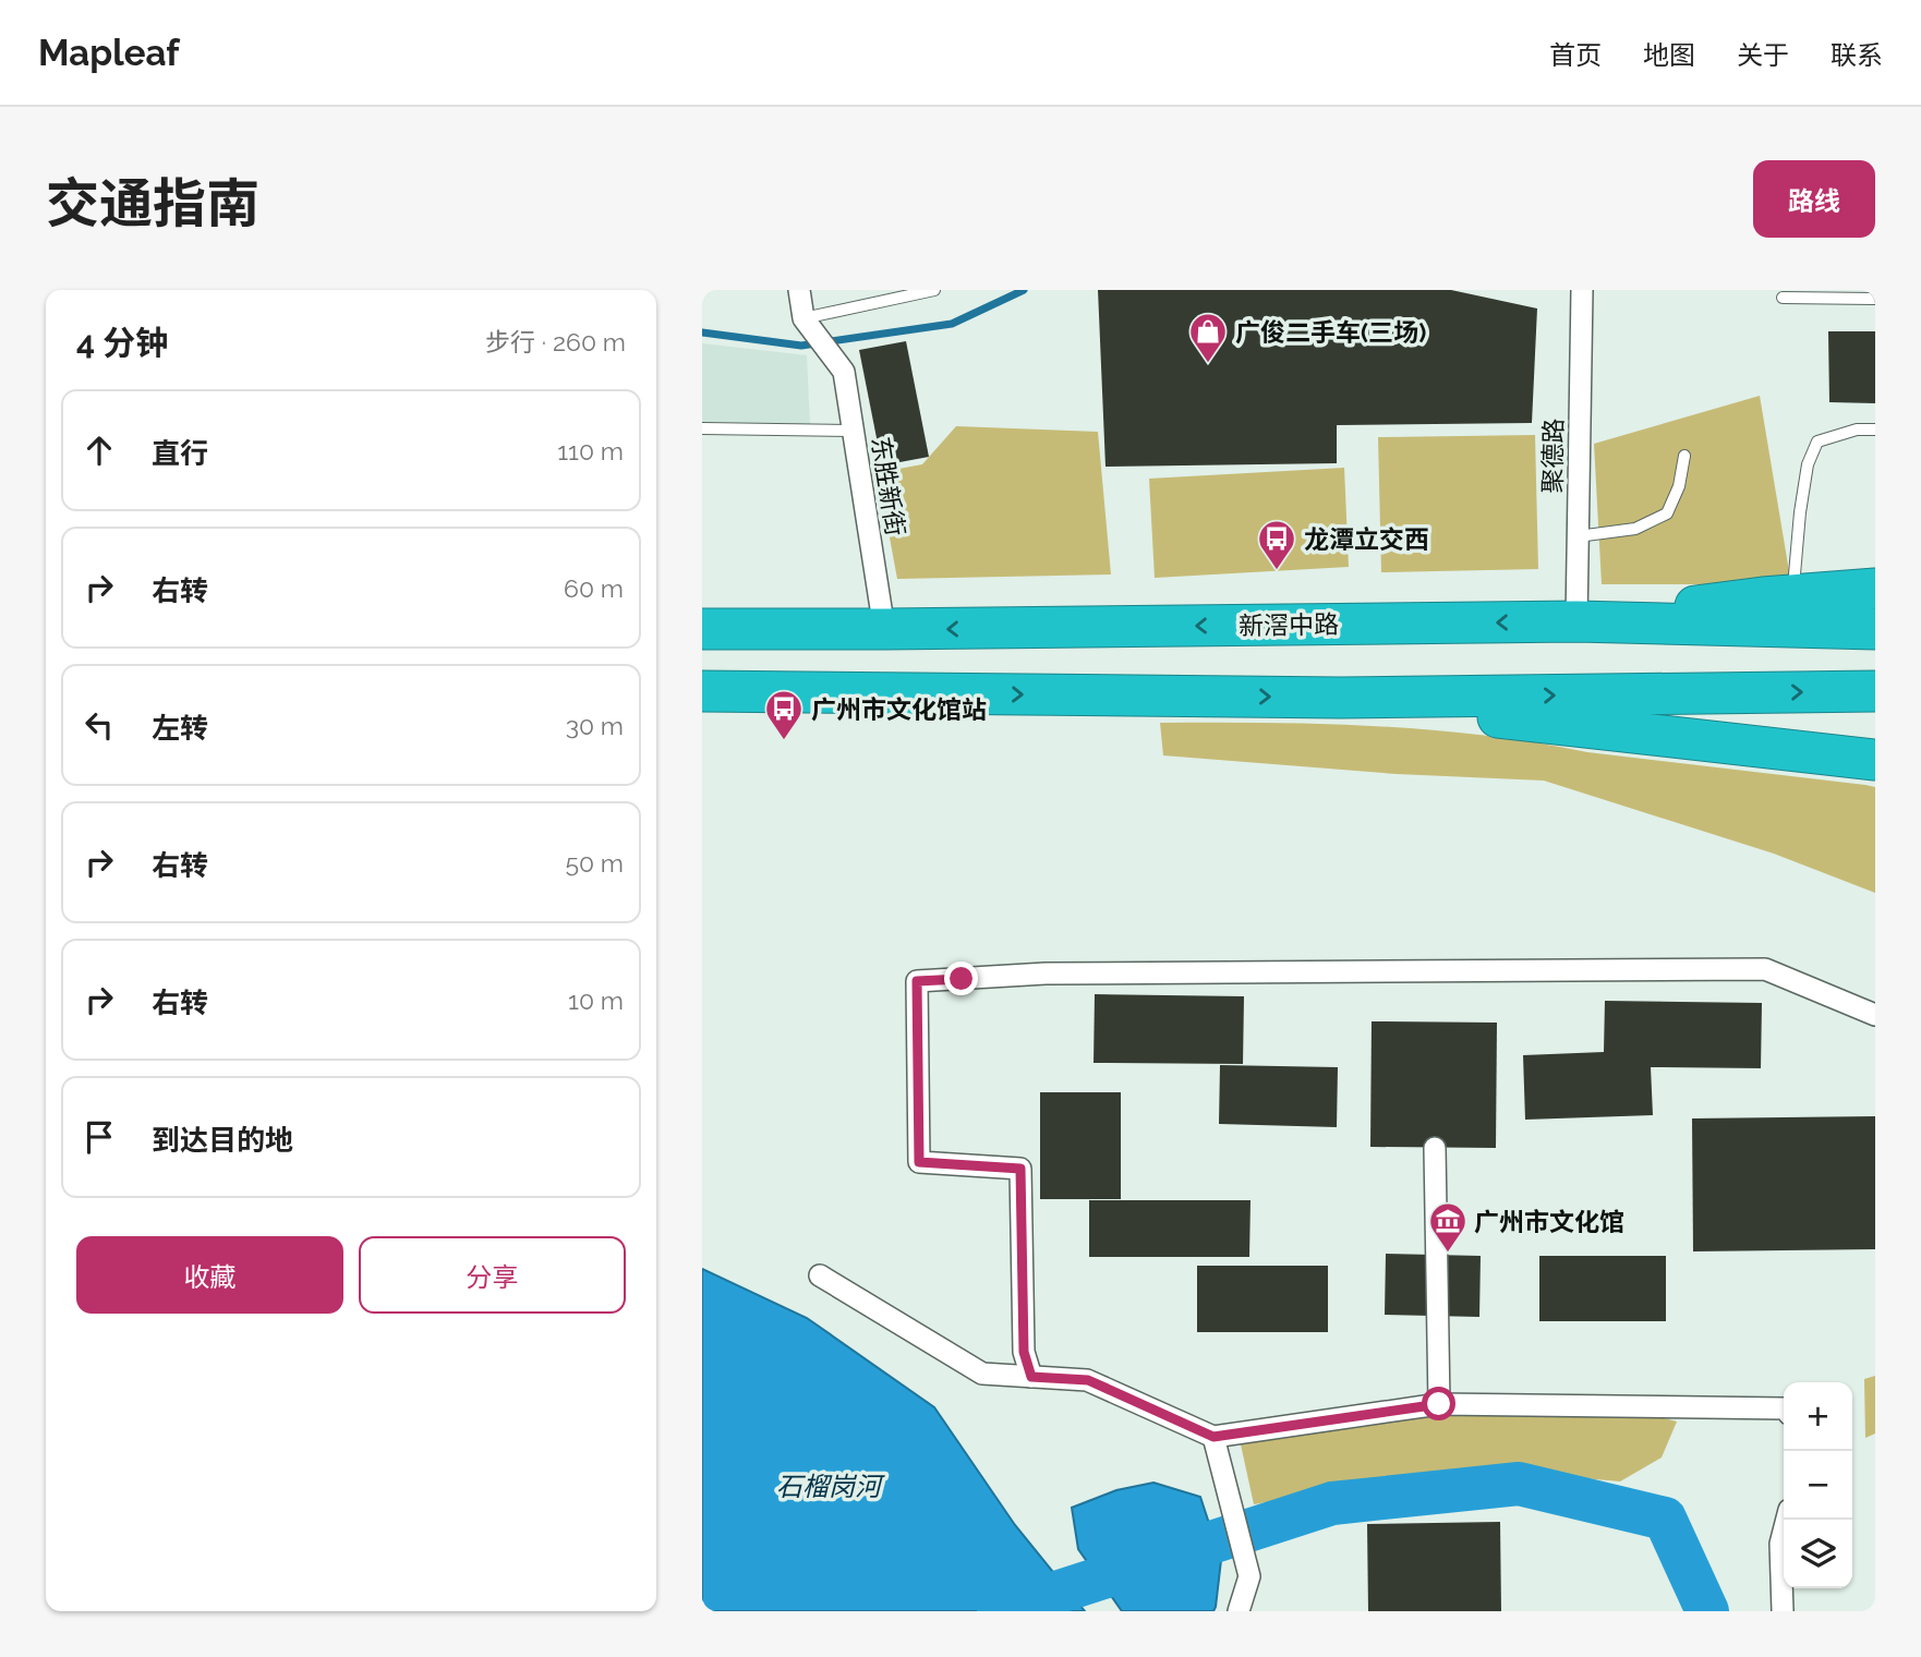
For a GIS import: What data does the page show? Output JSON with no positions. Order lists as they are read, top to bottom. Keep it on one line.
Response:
{"streets":{"highway":["新滘中路"],"street":["聚德路","东胜新街"]},"crossings":[["聚德路","新滘中路"],["东胜新街","新滘中路"]],"water":["石榴岗河"],"places":{"shop":["广俊二手车(三场)"],"bus stop":["龙潭立交西","广州市文化馆站"],"museum":["广州市文化馆"]},"page":{"header":"Mapleaf","nav":["首页","地图","关于","联系"],"title":"交通指南","buttons":["路线",["收藏","分享"]],"heading":["4 分钟","步行 · 260 m"],"list":[["直行","110 m"],["右转","60 m"],["左转","30 m"],["右转","50 m"],["右转","10 m"],"到达目的地"],"map_buttons":["+","−"]}}
